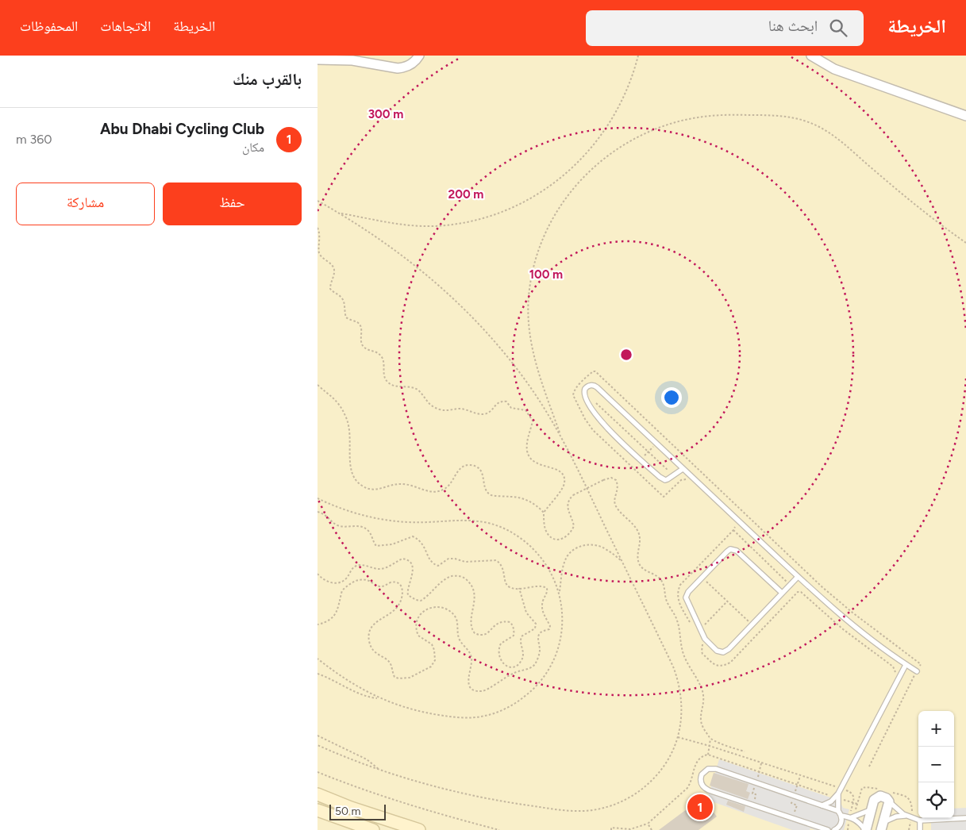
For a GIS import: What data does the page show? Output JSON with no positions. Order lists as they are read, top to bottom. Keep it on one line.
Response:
{"scale_bar":"50 m","page":{"header":"الخريطة","search":"ابحث هنا","nav":["الخريطة","الاتجاهات","المحفوظات"],"heading":"بالقرب منك","list":[{"mark":"1","name":"Abu Dhabi Cycling Club","note":"مكان","value":"360 m"}],"buttons":["حفظ","مشاركة"],"map_buttons":["+","−"],"pins":"1","scale":"50 m"},"rings":["300 m","200 m","100 m"]}
